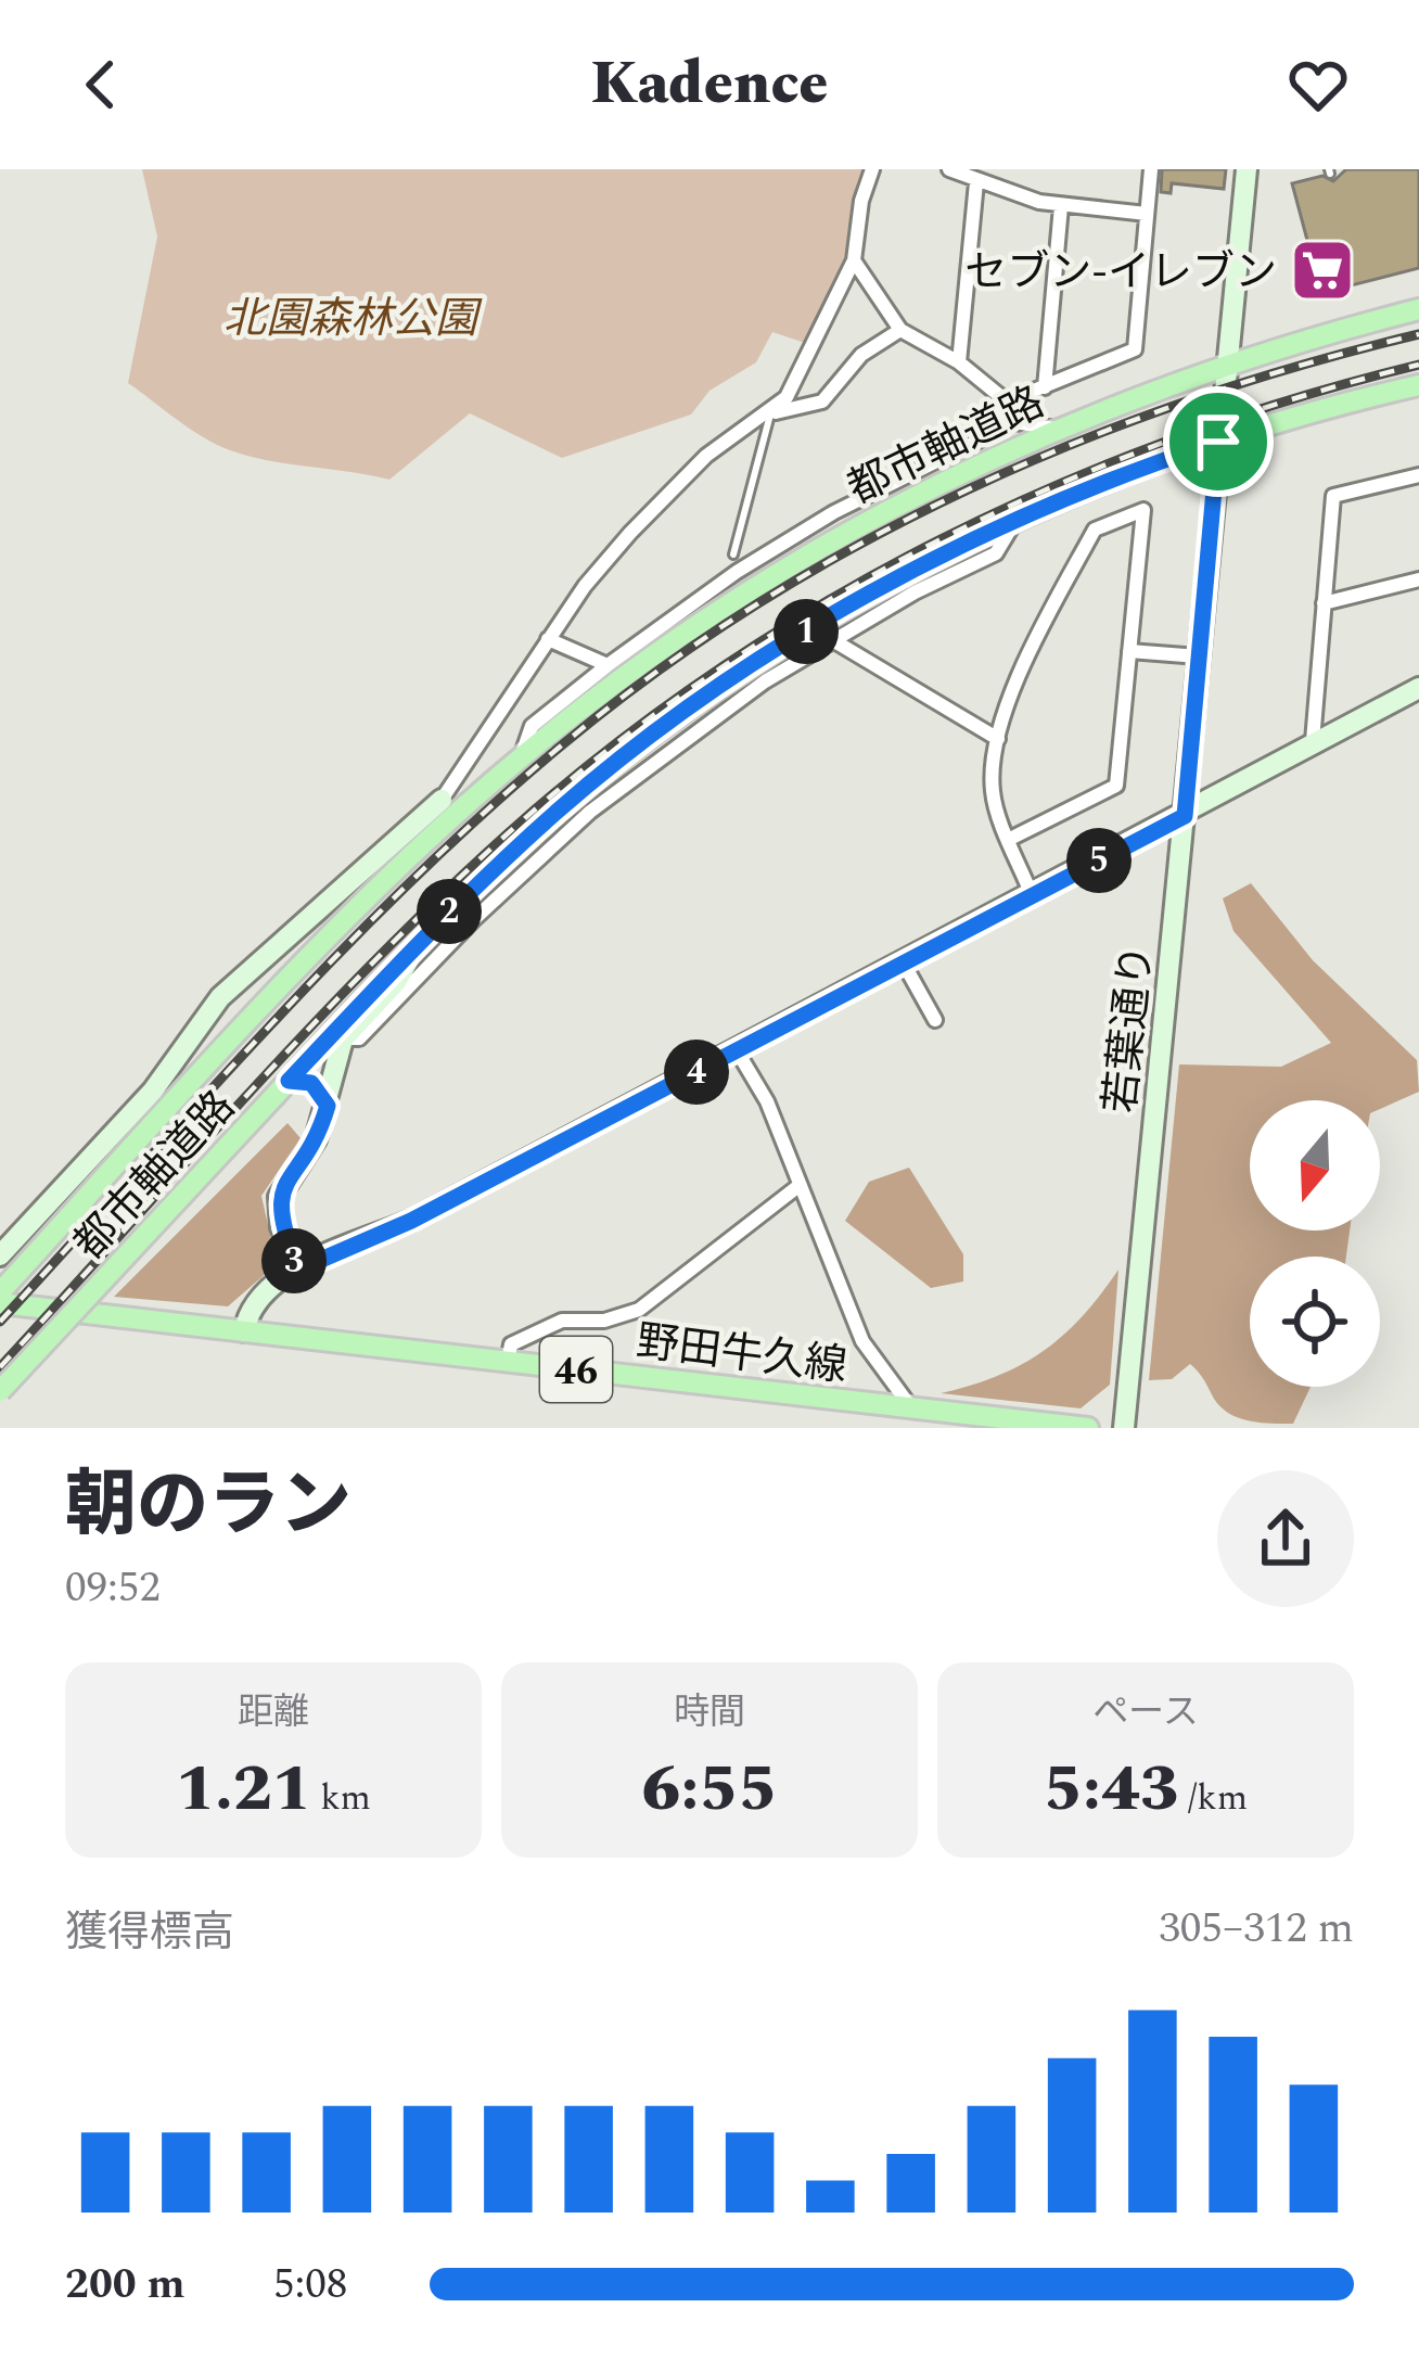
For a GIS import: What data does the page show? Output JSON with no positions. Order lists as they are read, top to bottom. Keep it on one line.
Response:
{"streets":{"main road":["都市軸道路","野田牛久線","46"],"street":["若葉通り"]},"crossings":[["都市軸道路","若葉通り"]],"parks":["北園森林公園"],"places":{"supermarket":["セブン-イレブン"]},"north":"bottom","page":{"header":"Kadence","pins":["1","5","2","4","3"],"heading":["朝のラン","09:52"],"stats":[["距離","1.21 km"],["時間","6:55"],["ペース","5:43 /km"]],"chart":["獲得標高","305–312 m"],"list":[{"name":"200 m","note":"5:08"}]}}
